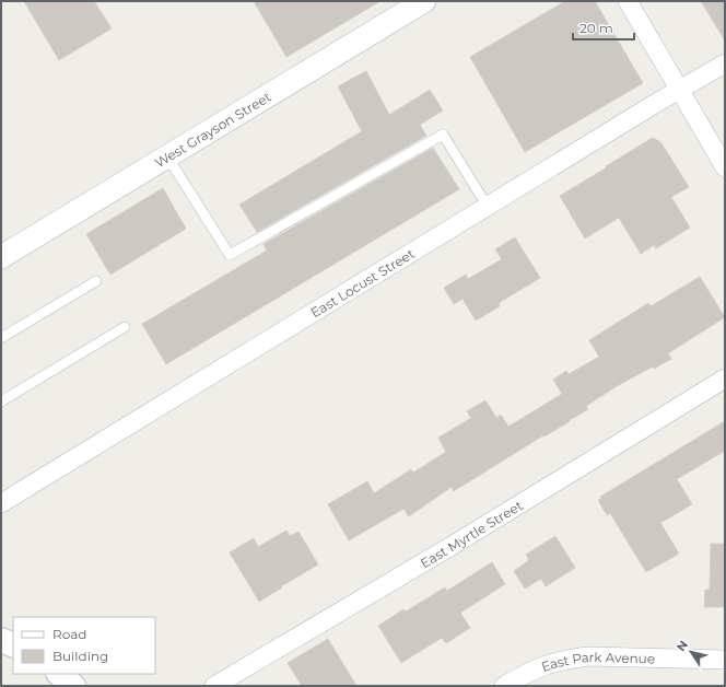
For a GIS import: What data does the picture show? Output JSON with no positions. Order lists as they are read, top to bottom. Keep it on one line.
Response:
{"streets":{"street":["West Grayson Street","East Locust Street","East Myrtle Street","East Park Avenue"]},"legend":["Road","Building"],"scale_bar":"20 m","north":"top left"}
